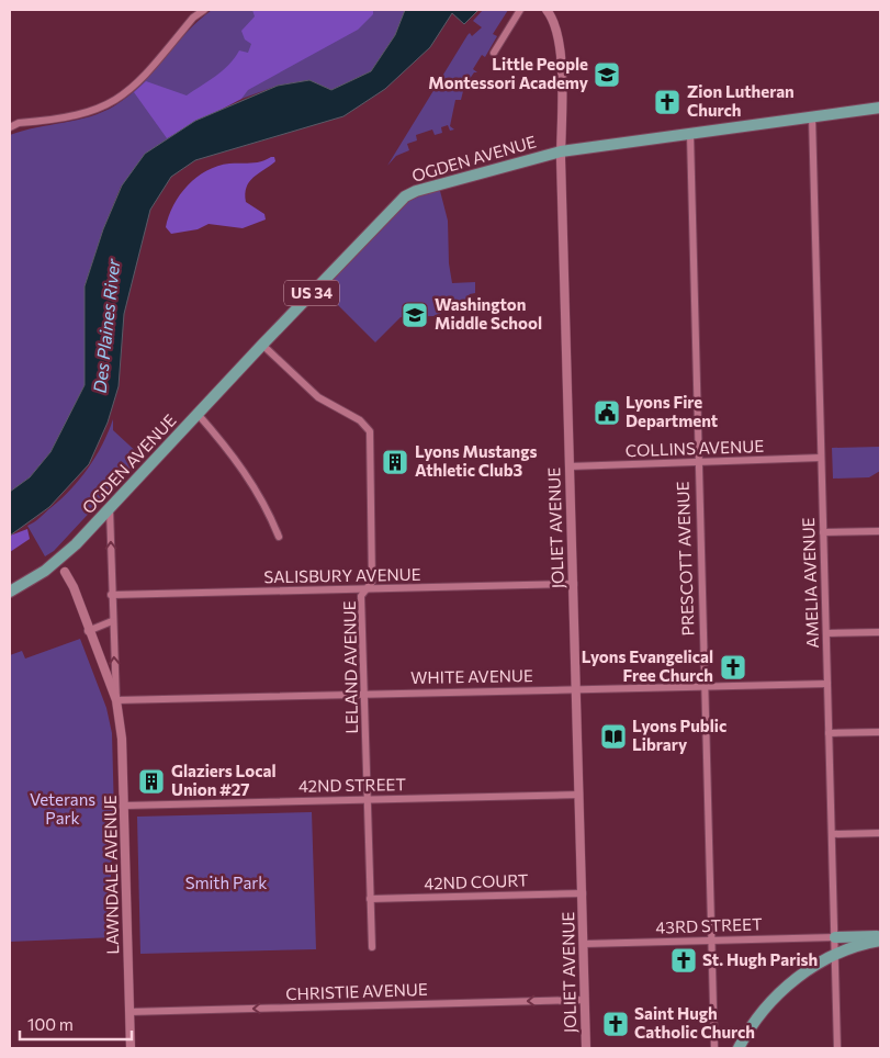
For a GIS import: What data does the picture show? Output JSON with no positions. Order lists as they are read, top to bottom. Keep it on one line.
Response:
{"streets":{"main road":["OGDEN AVENUE","US 34"],"street":["COLLINS AVENUE","JOLIET AVENUE","PRESCOTT AVENUE","SALISBURY AVENUE","AMELIA AVENUE","LELAND AVENUE","WHITE AVENUE","42ND STREET","LAWNDALE AVENUE","42ND COURT","43RD STREET","CHRISTIE AVENUE"]},"crossings":[["OGDEN AVENUE","JOLIET AVENUE"],["OGDEN AVENUE","PRESCOTT AVENUE"],["OGDEN AVENUE","AMELIA AVENUE"],["OGDEN AVENUE","LELAND AVENUE"],["OGDEN AVENUE","LAWNDALE AVENUE"],["COLLINS AVENUE","JOLIET AVENUE"],["COLLINS AVENUE","PRESCOTT AVENUE"],["COLLINS AVENUE","AMELIA AVENUE"],["JOLIET AVENUE","SALISBURY AVENUE"],["JOLIET AVENUE","WHITE AVENUE"],["JOLIET AVENUE","42ND STREET"],["JOLIET AVENUE","42ND COURT"],["JOLIET AVENUE","43RD STREET"],["JOLIET AVENUE","CHRISTIE AVENUE"],["PRESCOTT AVENUE","WHITE AVENUE"],["PRESCOTT AVENUE","43RD STREET"],["SALISBURY AVENUE","LELAND AVENUE"],["SALISBURY AVENUE","LAWNDALE AVENUE"],["AMELIA AVENUE","WHITE AVENUE"],["AMELIA AVENUE","43RD STREET"],["LELAND AVENUE","WHITE AVENUE"],["LELAND AVENUE","42ND STREET"],["LELAND AVENUE","42ND COURT"],["WHITE AVENUE","LAWNDALE AVENUE"],["42ND STREET","LAWNDALE AVENUE"],["LAWNDALE AVENUE","CHRISTIE AVENUE"]],"one_way":["CHRISTIE AVENUE"],"water":["Des Plaines River"],"parks":["Veterans Park","Smith Park"],"places":{"school or university":["Little People Montessori Academy","Washington Middle School"],"church":["Zion Lutheran Church","Lyons Evangelical Free Church","St. Hugh Parish","Saint Hugh Catholic Church"],"public building":["Lyons Fire Department"],"building":["Lyons Mustangs Athletic Club3","Glaziers Local Union #27"],"library":["Lyons Public Library"]},"scale_bar":"100 m"}
